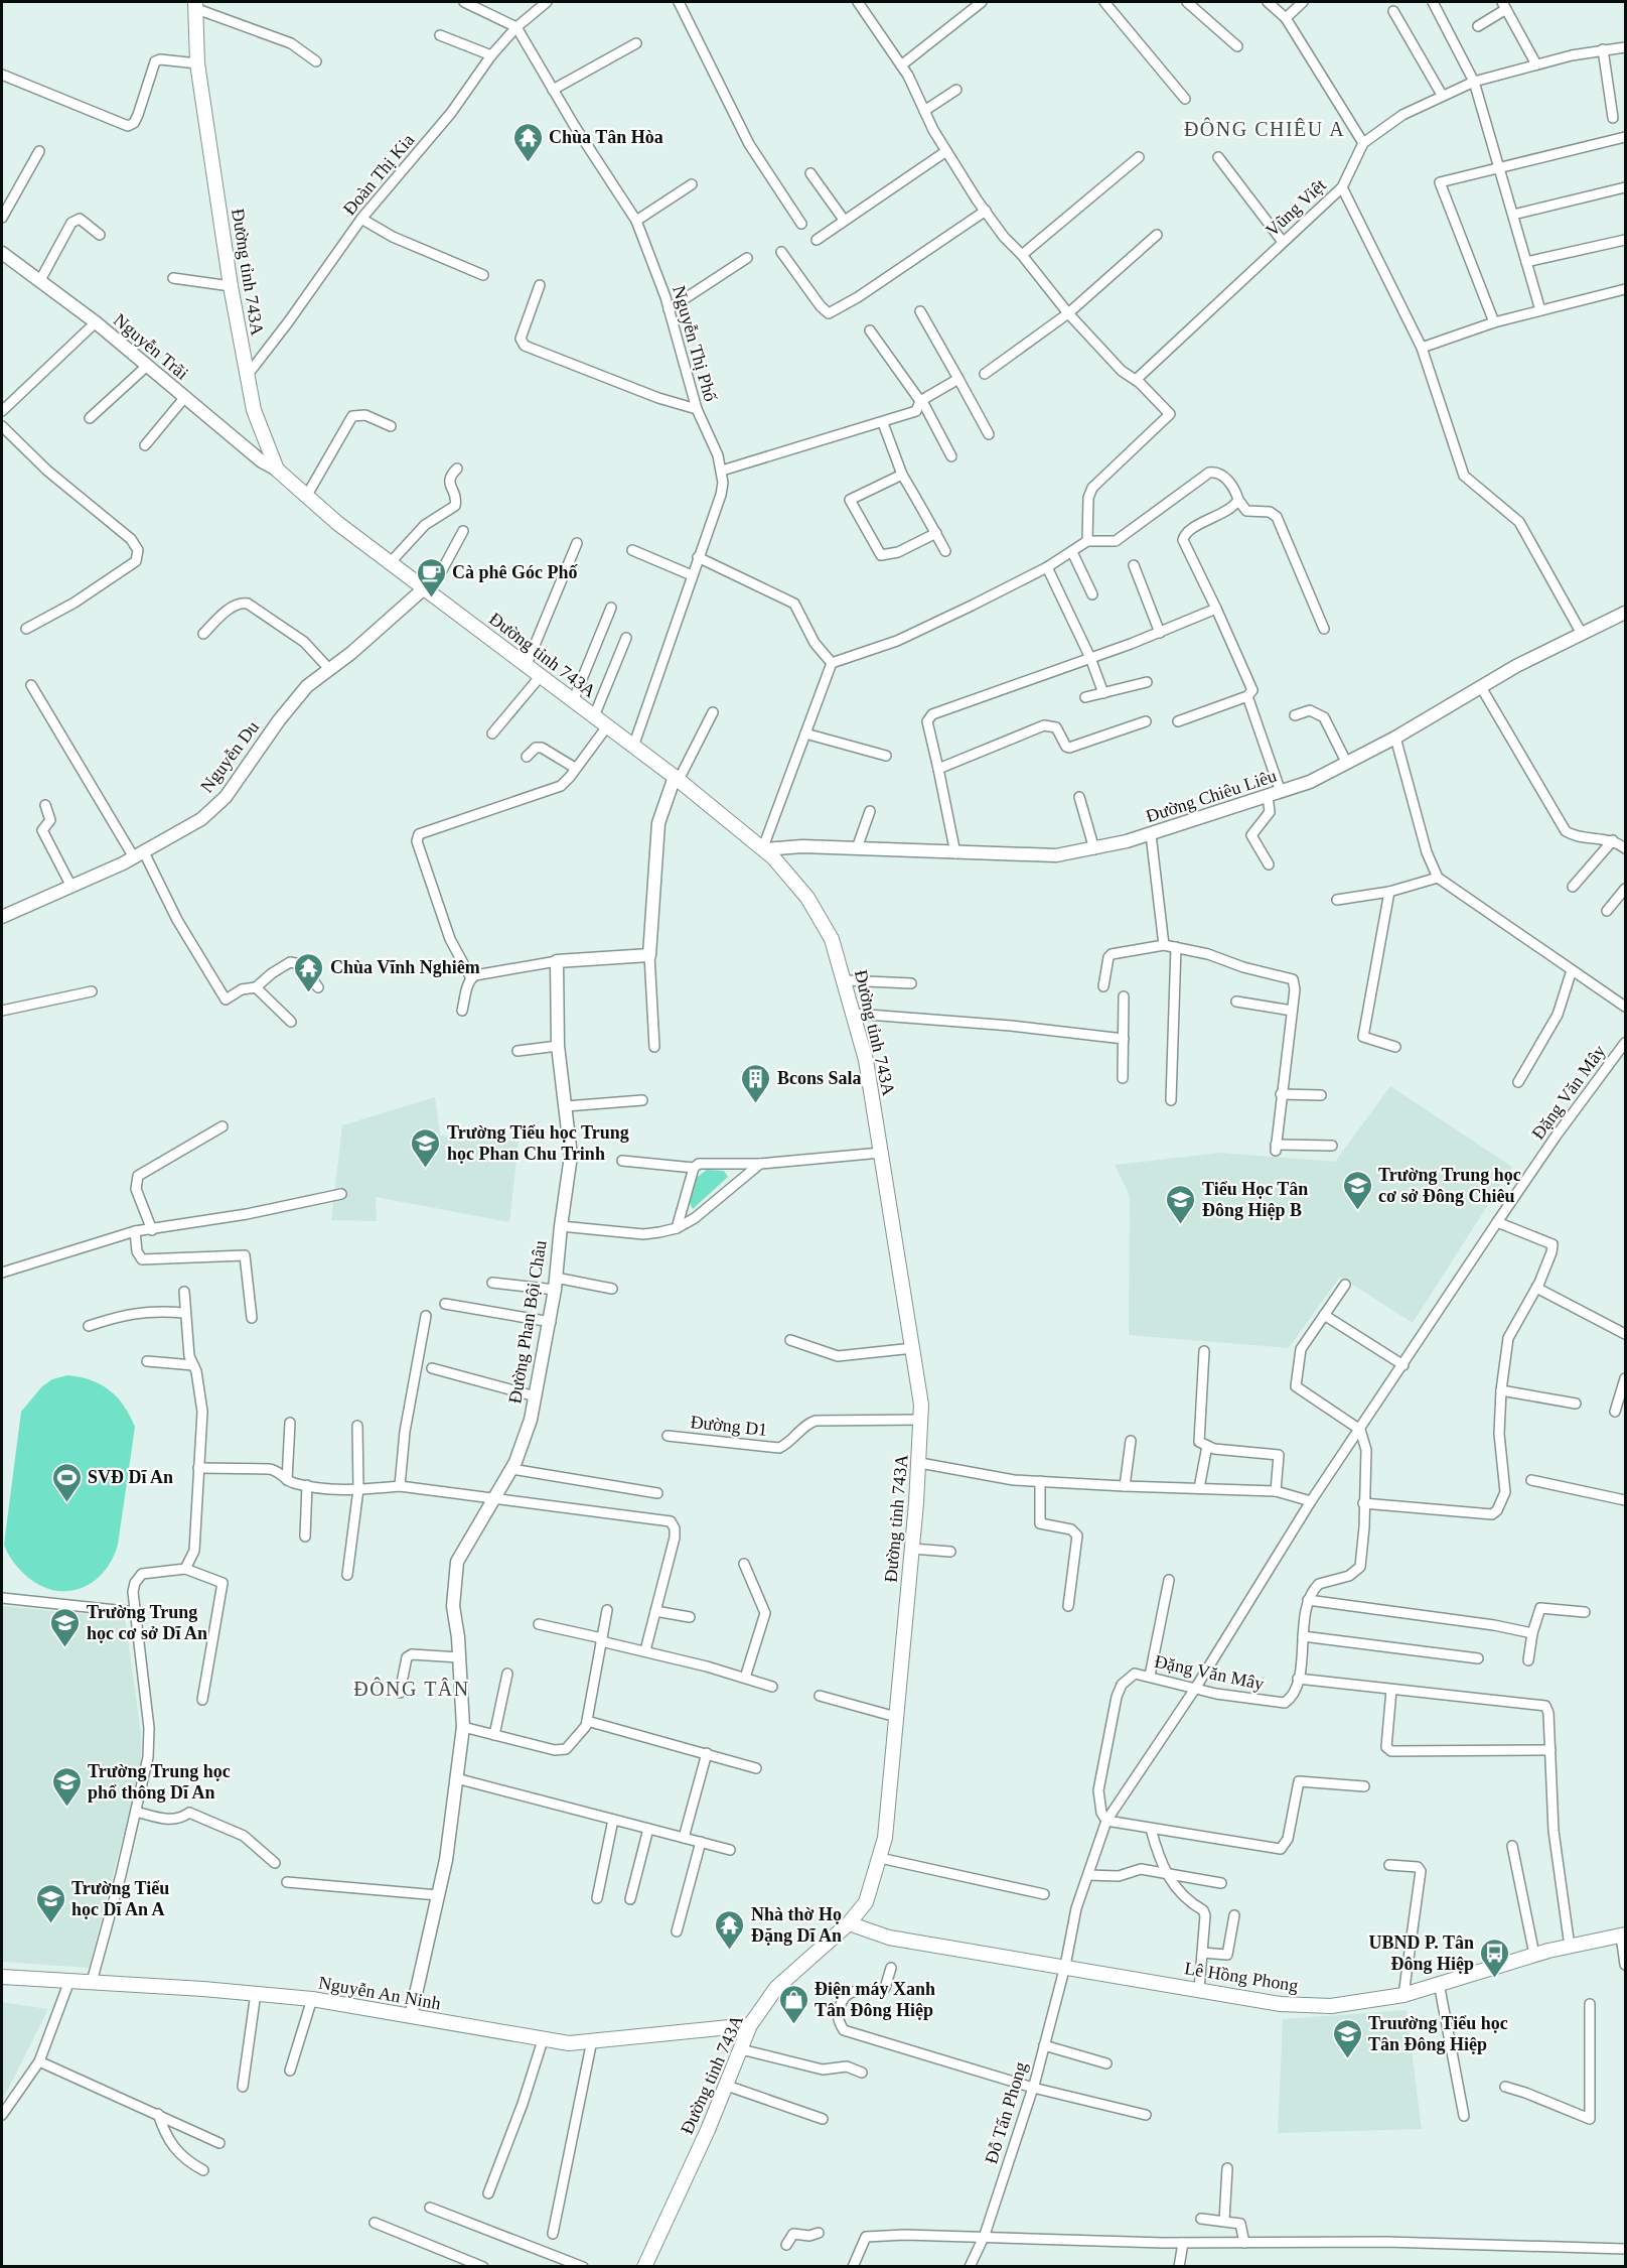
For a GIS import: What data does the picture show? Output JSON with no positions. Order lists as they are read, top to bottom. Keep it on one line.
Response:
{"streets":{"main road":["Đường tỉnh 743A","Lê Hồng Phong","Nguyễn An Ninh"],"street":["Đoàn Thị Kia","Vũng Việt","Nguyễn Thị Phố","Nguyễn Trãi","Nguyễn Du","Đường Chiêu Liêu","Đặng Văn Mây","Đường Phan Bội Châu","Đường D1","Đỗ Tấn Phong"]},"crossings":[["Đoàn Thị Kia","Đường tỉnh 743A"],["Đoàn Thị Kia","Nguyễn Thị Phố"],["Đường tỉnh 743A","Nguyễn Thị Phố"],["Đường tỉnh 743A","Nguyễn Trãi"],["Đường tỉnh 743A","Nguyễn Du"],["Đường tỉnh 743A","Đường Chiêu Liêu"],["Đường tỉnh 743A","Đường D1"],["Đường tỉnh 743A","Lê Hồng Phong"],["Đường tỉnh 743A","Nguyễn An Ninh"],["Đường Phan Bội Châu","Nguyễn An Ninh"],["Lê Hồng Phong","Đỗ Tấn Phong"]],"districts":["ĐÔNG CHIÊU A","ĐÔNG TÂN"],"places":{"temple":["Chùa Tân Hòa","Chùa Vĩnh Nghiêm","Nhà thờ Họ Đặng Dĩ An"],"cafe":["Cà phê Góc Phố"],"building":["Bcons Sala"],"school or university":["Trường Tiểu học Trung học Phan Chu Trinh","Trường Trung học cơ sở Đông Chiêu","Tiểu Học Tân Đông Hiệp B","Trường Trung học cơ sở Dĩ An","Trường Trung học phổ thông Dĩ An","Trường Tiểu học Dĩ An A","Truường Tiểu học Tân Đông Hiệp"],"sports":["SVĐ Dĩ An"],"bus stop":["UBND P. Tân Đông Hiệp"],"shop":["Điện máy Xanh Tân Đông Hiệp"]}}
